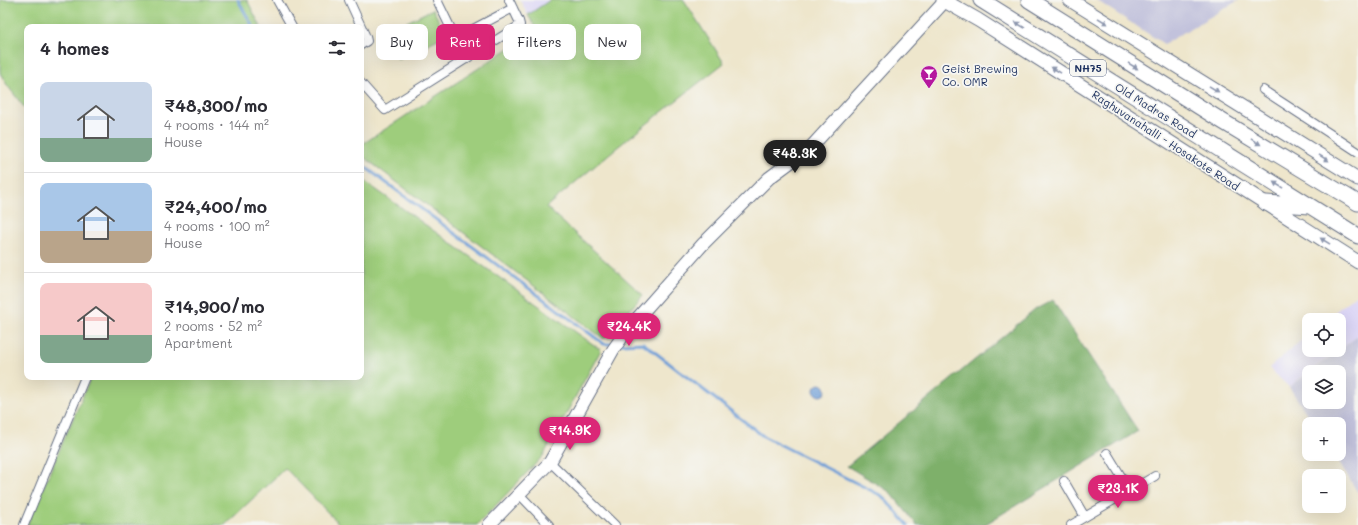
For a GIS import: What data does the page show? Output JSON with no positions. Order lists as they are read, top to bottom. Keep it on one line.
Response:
{"streets":{"highway":["NH75","Old Madras Road"],"main road":["Raghuvanahalli - Hosakote Road"]},"crossings":[["NH75","Old Madras Road"]],"places":{"bar":["Geist Brewing Co. OMR"]},"page":{"chip":["Buy","Rent","Filters","New"],"heading":"4 homes","list":[{"name":"₹48,300/mo","note":"4 rooms · 144 m² · House"},{"name":"₹24,400/mo","note":"4 rooms · 100 m² · House"},{"name":"₹14,900/mo","note":"2 rooms · 52 m² · Apartment"}],"price":["₹48.3K","₹24.4K","₹14.9K","₹23.1K"],"map_buttons":["+","−"]}}
